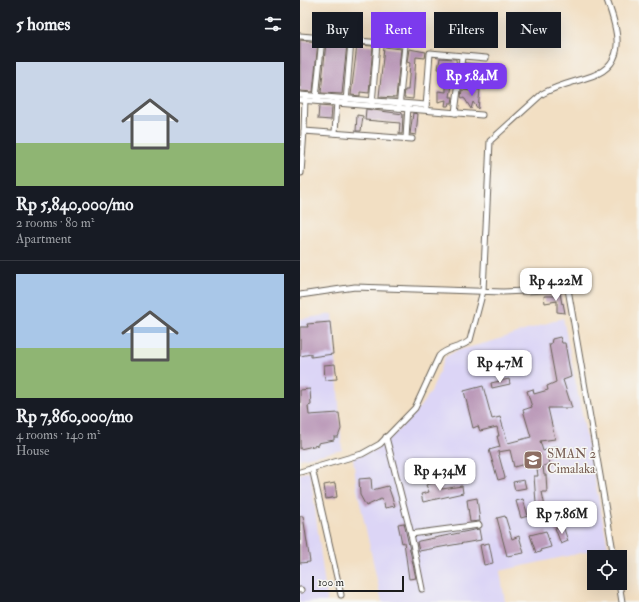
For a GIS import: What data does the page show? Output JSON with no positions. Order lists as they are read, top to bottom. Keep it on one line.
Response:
{"places":{"school or university":["SMAN 2 Cimalaka"]},"scale_bar":"100 m","page":{"heading":"5 homes","chip":["Buy","Rent","Filters","New"],"list":[{"name":"Rp 5,840,000/mo","note":"2 rooms · 80 m² · Apartment"},{"name":"Rp 7,860,000/mo","note":"4 rooms · 140 m² · House"}],"price":["Rp 5.84M","Rp 4.22M","Rp 4.7M","Rp 4.34M","Rp 7.86M"],"scale":"100 m"}}
